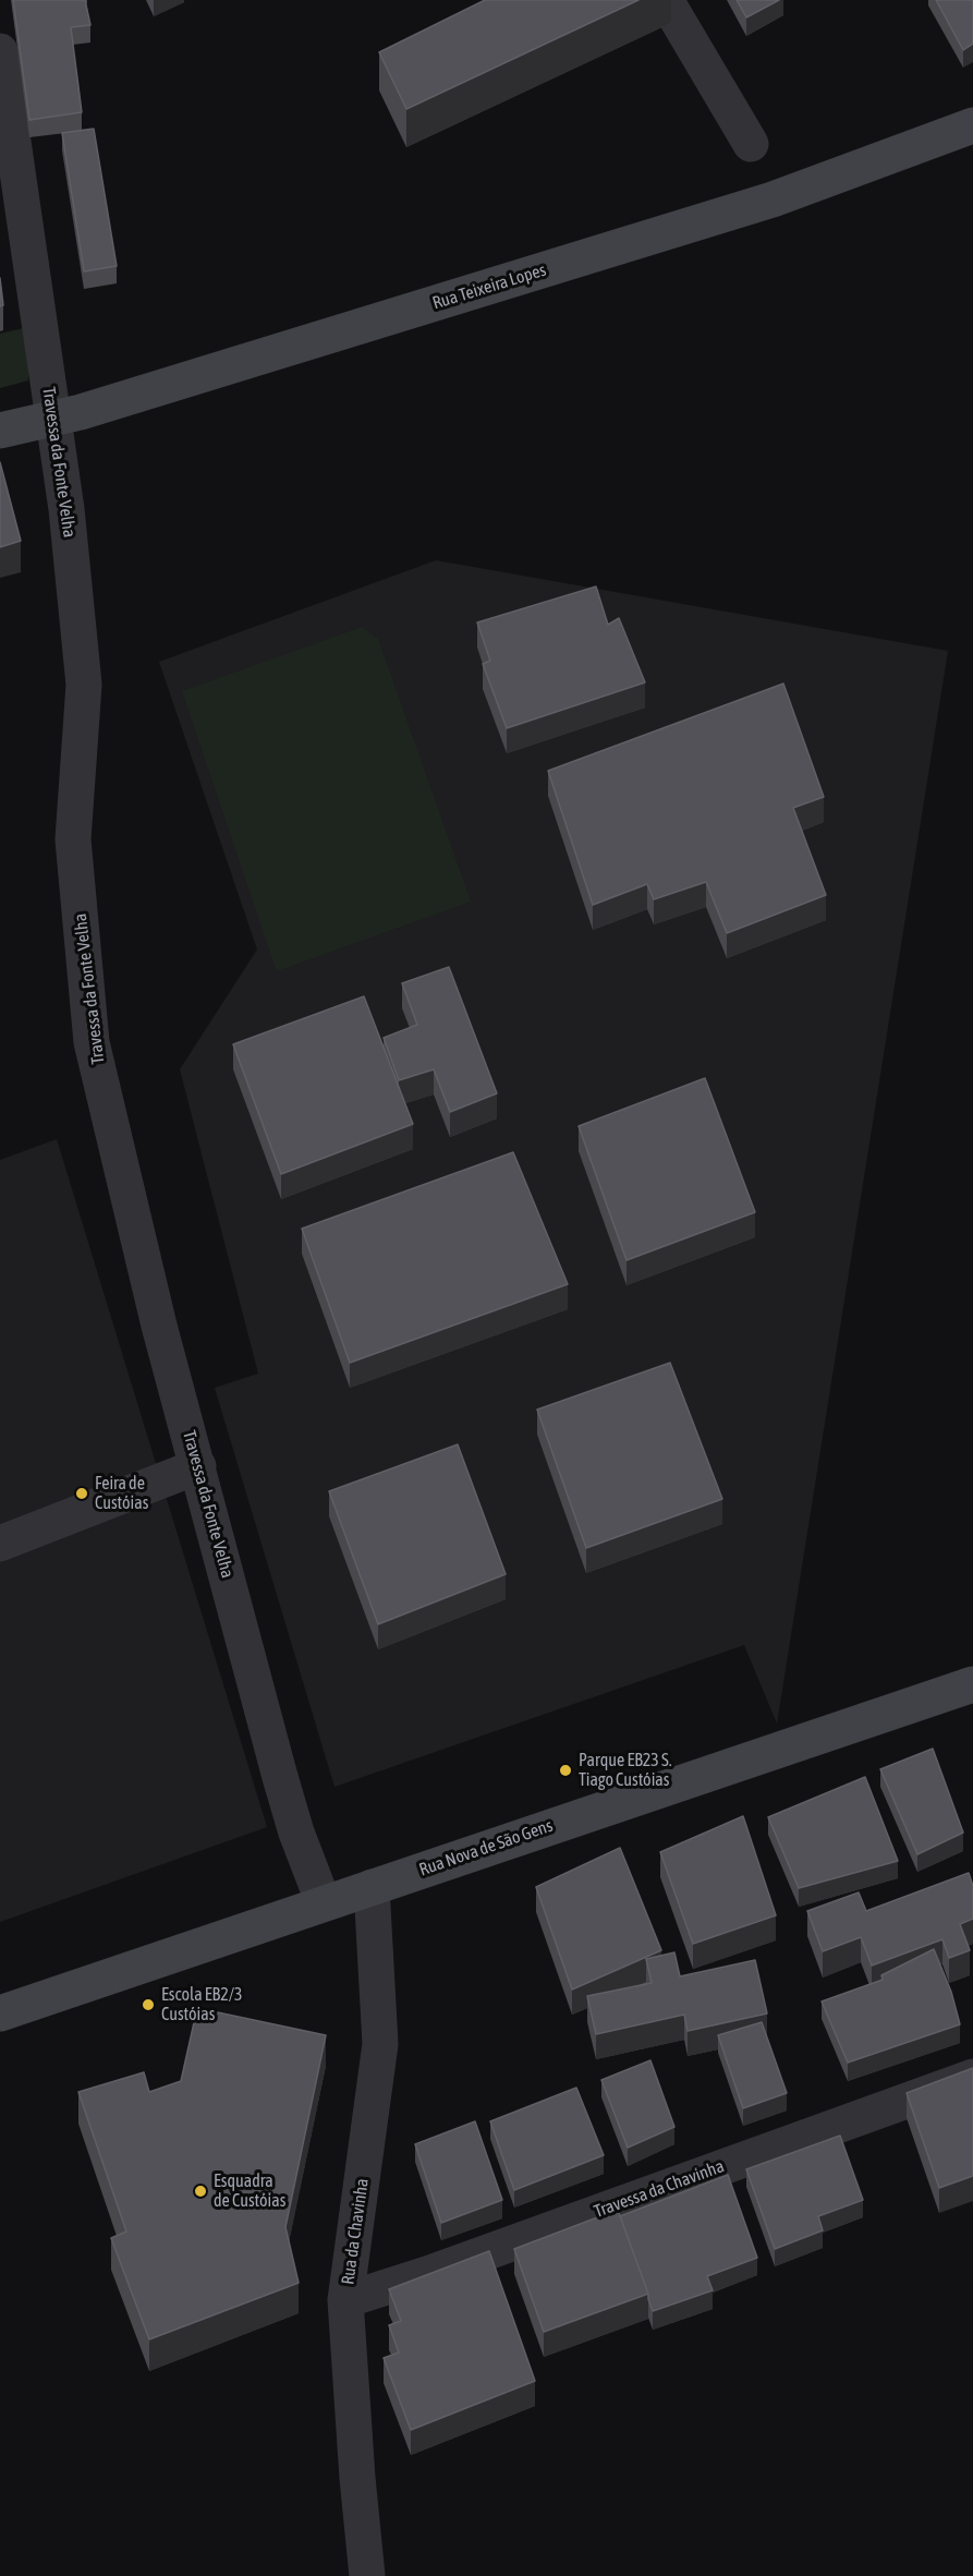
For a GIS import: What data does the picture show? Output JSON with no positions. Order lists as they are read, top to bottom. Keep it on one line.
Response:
{"streets":{"street":["Rua Teixeira Lopes","Travessa da Fonte Velha","Rua Nova de São Gens","Travessa da Chavinha","Rua da Chavinha"]},"crossings":[["Rua Teixeira Lopes","Travessa da Fonte Velha"],["Travessa da Fonte Velha","Rua Nova de São Gens"],["Rua Nova de São Gens","Rua da Chavinha"],["Travessa da Chavinha","Rua da Chavinha"]],"places":["Feira de Custóias","Parque EB23 S. Tiago Custóias","Escola EB2/3 Custóias","Esquadra de Custóias"]}
